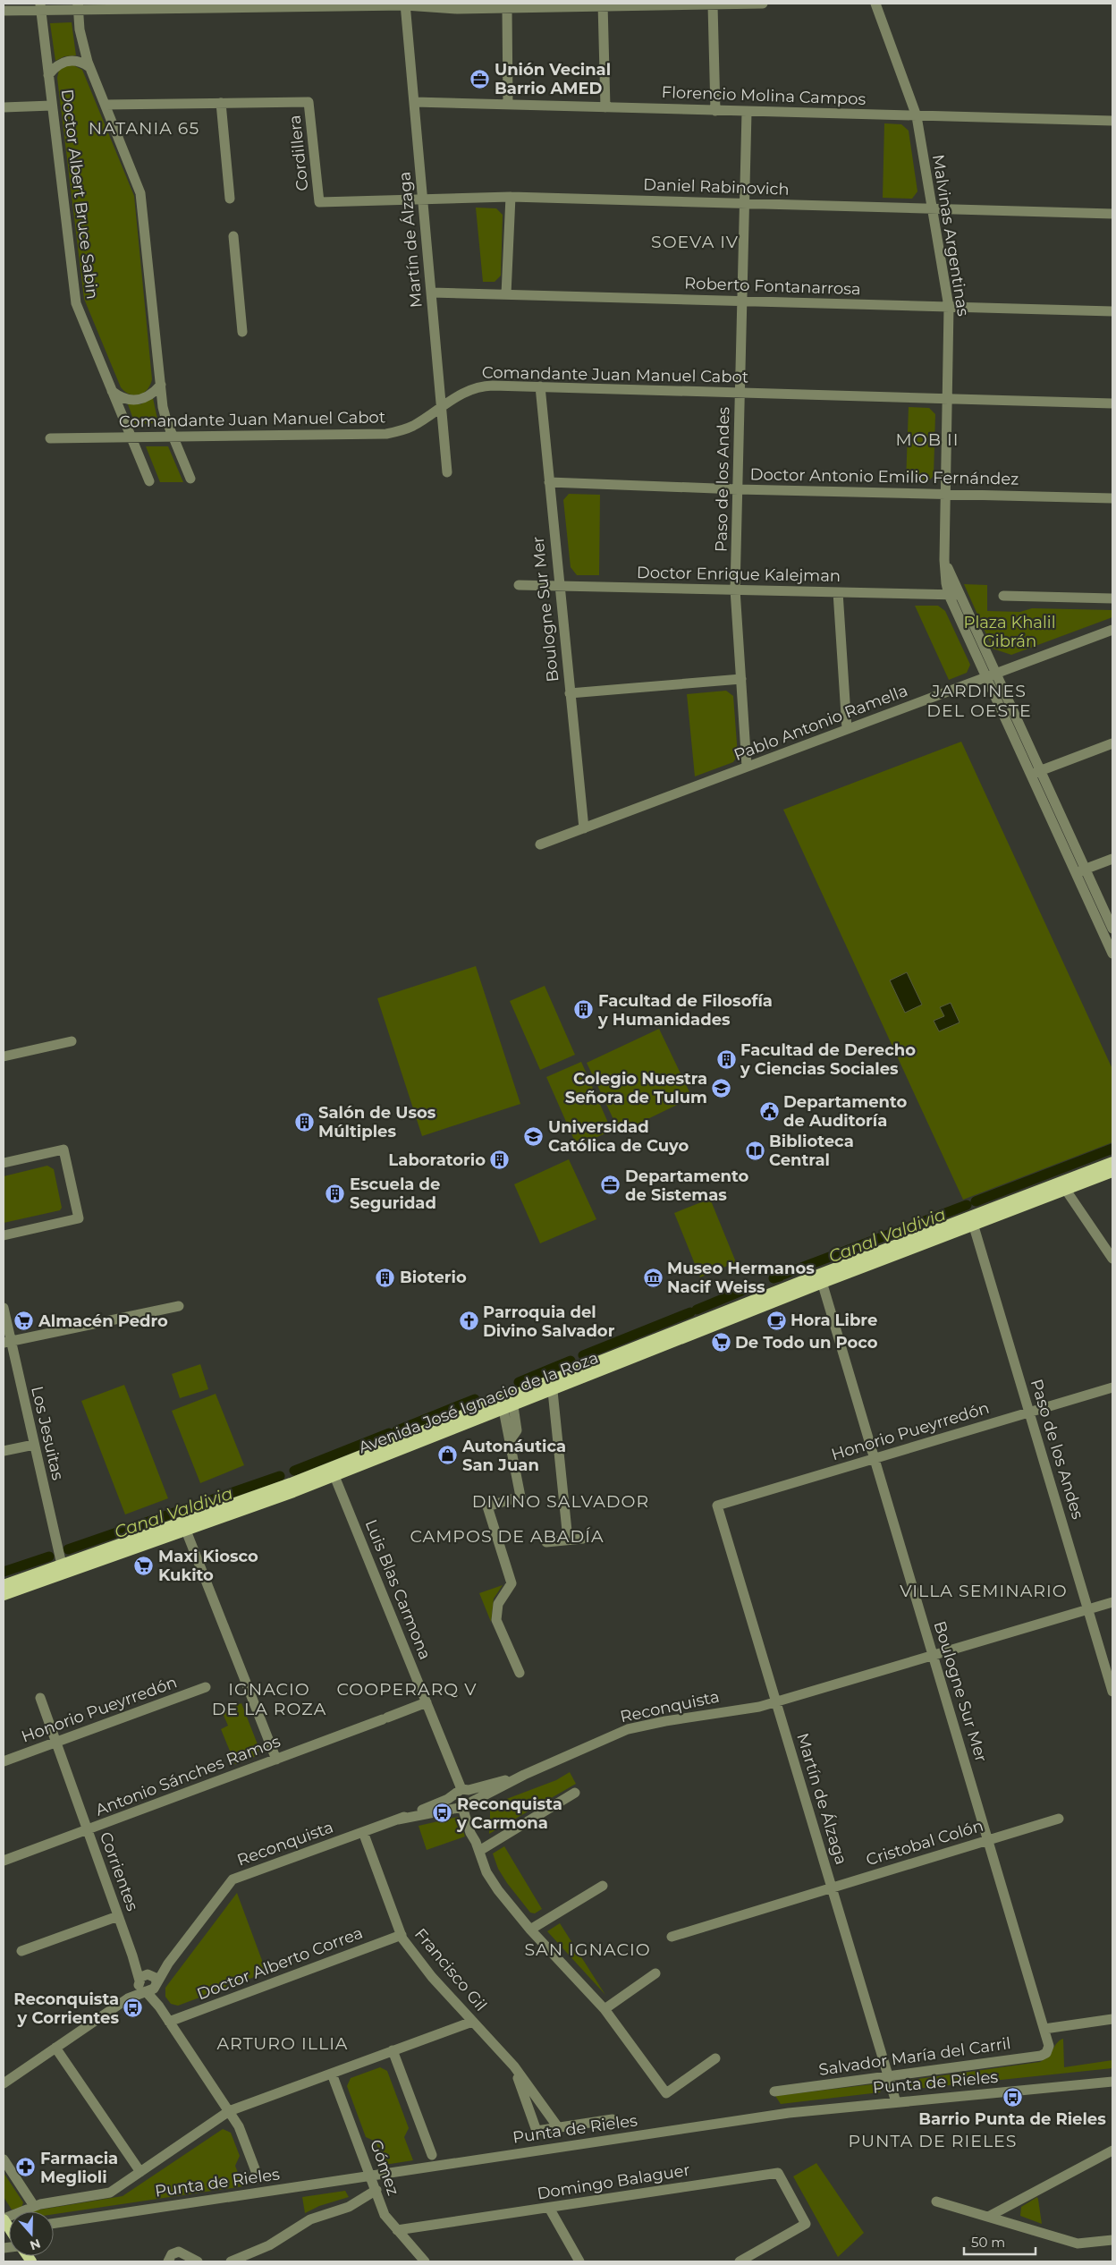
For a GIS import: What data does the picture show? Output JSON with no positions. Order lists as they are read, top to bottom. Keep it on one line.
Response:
{"streets":{"main road":["Avenida José Ignacio de la Roza"],"street":["Florencio Molina Campos","Cordillera","Daniel Rabinovich","Doctor Albert Bruce Sabin","Malvinas Argentinas","Martín de Álzaga","Roberto Fontanarrosa","Comandante Juan Manuel Cabot","Doctor Antonio Emilio Fernández","Paso de los Andes","Doctor Enrique Kalejman","Boulogne Sur Mer","Pablo Antonio Ramella","Honorio Pueyrredón","Los Jesuitas","Luis Blas Carmona","Reconquista","Antonio Sánches Ramos","Cristobal Colón","Corrientes","Doctor Alberto Correa","Francisco Gil","Salvador María del Carril","Punta de Rieles","Gómez","Domingo Balaguer"]},"crossings":[["Florencio Molina Campos","Malvinas Argentinas"],["Florencio Molina Campos","Martín de Álzaga"],["Florencio Molina Campos","Paso de los Andes"],["Cordillera","Daniel Rabinovich"],["Daniel Rabinovich","Malvinas Argentinas"],["Daniel Rabinovich","Martín de Álzaga"],["Daniel Rabinovich","Paso de los Andes"],["Doctor Albert Bruce Sabin","Comandante Juan Manuel Cabot"],["Malvinas Argentinas","Roberto Fontanarrosa"],["Malvinas Argentinas","Comandante Juan Manuel Cabot"],["Malvinas Argentinas","Doctor Antonio Emilio Fernández"],["Malvinas Argentinas","Doctor Enrique Kalejman"],["Malvinas Argentinas","Pablo Antonio Ramella"],["Martín de Álzaga","Roberto Fontanarrosa"],["Martín de Álzaga","Comandante Juan Manuel Cabot"],["Martín de Álzaga","Honorio Pueyrredón"],["Martín de Álzaga","Reconquista"],["Martín de Álzaga","Cristobal Colón"],["Martín de Álzaga","Salvador María del Carril"],["Martín de Álzaga","Punta de Rieles"],["Roberto Fontanarrosa","Paso de los Andes"],["Comandante Juan Manuel Cabot","Paso de los Andes"],["Comandante Juan Manuel Cabot","Boulogne Sur Mer"],["Doctor Antonio Emilio Fernández","Paso de los Andes"],["Doctor Antonio Emilio Fernández","Boulogne Sur Mer"],["Paso de los Andes","Doctor Enrique Kalejman"],["Paso de los Andes","Pablo Antonio Ramella"],["Paso de los Andes","Avenida José Ignacio de la Roza"],["Paso de los Andes","Honorio Pueyrredón"],["Paso de los Andes","Reconquista"],["Doctor Enrique Kalejman","Boulogne Sur Mer"],["Boulogne Sur Mer","Pablo Antonio Ramella"],["Boulogne Sur Mer","Avenida José Ignacio de la Roza"],["Boulogne Sur Mer","Honorio Pueyrredón"],["Boulogne Sur Mer","Reconquista"],["Boulogne Sur Mer","Cristobal Colón"],["Boulogne Sur Mer","Salvador María del Carril"],["Avenida José Ignacio de la Roza","Los Jesuitas"],["Avenida José Ignacio de la Roza","Luis Blas Carmona"],["Honorio Pueyrredón","Corrientes"],["Luis Blas Carmona","Reconquista"],["Luis Blas Carmona","Antonio Sánches Ramos"],["Reconquista","Corrientes"],["Reconquista","Francisco Gil"],["Antonio Sánches Ramos","Corrientes"],["Corrientes","Doctor Alberto Correa"],["Doctor Alberto Correa","Francisco Gil"],["Punta de Rieles","Gómez"],["Gómez","Domingo Balaguer"]],"districts":["NATANIA 65","SOEVA IV","MOB II","JARDINES DEL OESTE","DIVINO SALVADOR","CAMPOS DE ABADÍA","VILLA SEMINARIO","IGNACIO DE LA ROZA","COOPERARQ V","SAN IGNACIO","ARTURO ILLIA","PUNTA DE RIELES"],"water":["Canal Valdivia"],"parks":["Plaza Khalil Gibrán"],"places":{"office":["Unión Vecinal Barrio AMED","Departamento de Sistemas"],"building":["Facultad de Filosofía y Humanidades","Facultad de Derecho y Ciencias Sociales","Salón de Usos Múltiples","Laboratorio","Escuela de Seguridad","Bioterio"],"school or university":["Colegio Nuestra Señora de Tulum","Universidad Católica de Cuyo"],"public building":["Departamento de Auditoría"],"library":["Biblioteca Central"],"museum":["Museo Hermanos Nacif Weiss"],"cafe":["Hora Libre"],"supermarket":["Almacén Pedro","De Todo un Poco","Maxi Kiosco Kukito"],"church":["Parroquia del Divino Salvador"],"shop":["Autonáutica San Juan"],"bus stop":["Reconquista y Carmona","Reconquista y Corrientes","Barrio Punta de Rieles"],"pharmacy":["Farmacia Meglioli"]},"scale_bar":"50 m","north":"bottom"}
